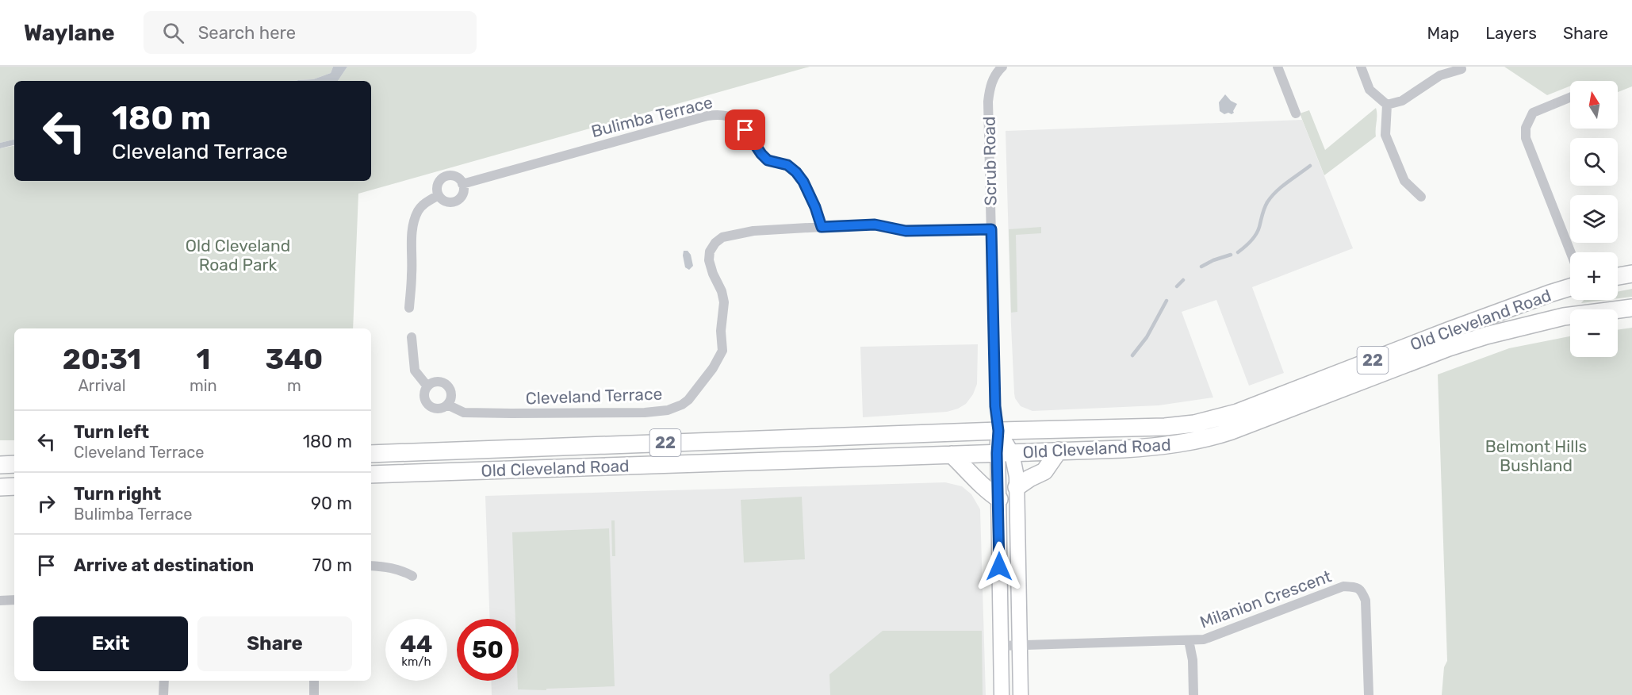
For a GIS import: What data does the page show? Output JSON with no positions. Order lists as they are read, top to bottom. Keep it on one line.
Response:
{"streets":{"highway":["Old Cleveland Road","22"],"main road":["Scrub Road"],"street":["Bulimba Terrace","Cleveland Terrace","Milanion Crescent"]},"crossings":[["Bulimba Terrace","Cleveland Terrace"],["Scrub Road","Old Cleveland Road"],["Scrub Road","Cleveland Terrace"],["Scrub Road","Milanion Crescent"]],"parks":["Old Cleveland Road Park","Belmont Hills Bushland"],"north":"top","page":{"header":"Waylane","search":"Search here","nav":["Map","Layers","Share"],"map_buttons":["+","−"],"turn":["180 m","Cleveland Terrace"],"eta":["20:31","Arrival","1","min","340","m"],"list":[{"name":"Turn left","note":"Cleveland Terrace","value":"180 m"},{"name":"Turn right","note":"Bulimba Terrace","value":"90 m"},{"name":"Arrive at destination","value":"70 m"}],"buttons":["Exit","Share"],"speed":"44 km/h","limit":"50"}}
